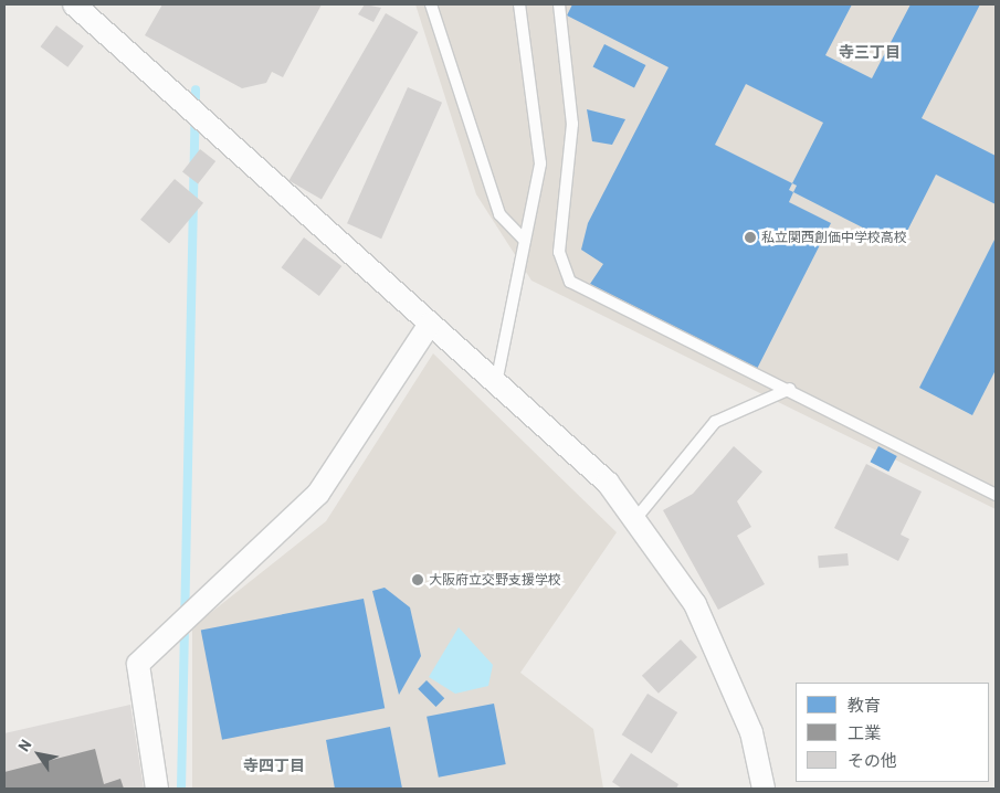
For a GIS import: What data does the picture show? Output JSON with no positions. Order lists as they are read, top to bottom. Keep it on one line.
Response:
{"districts":["寺三丁目","寺四丁目"],"places":["私立関西創価中学校高校","大阪府立交野支援学校"],"legend":["教育","工業","その他"],"north":"top left"}
